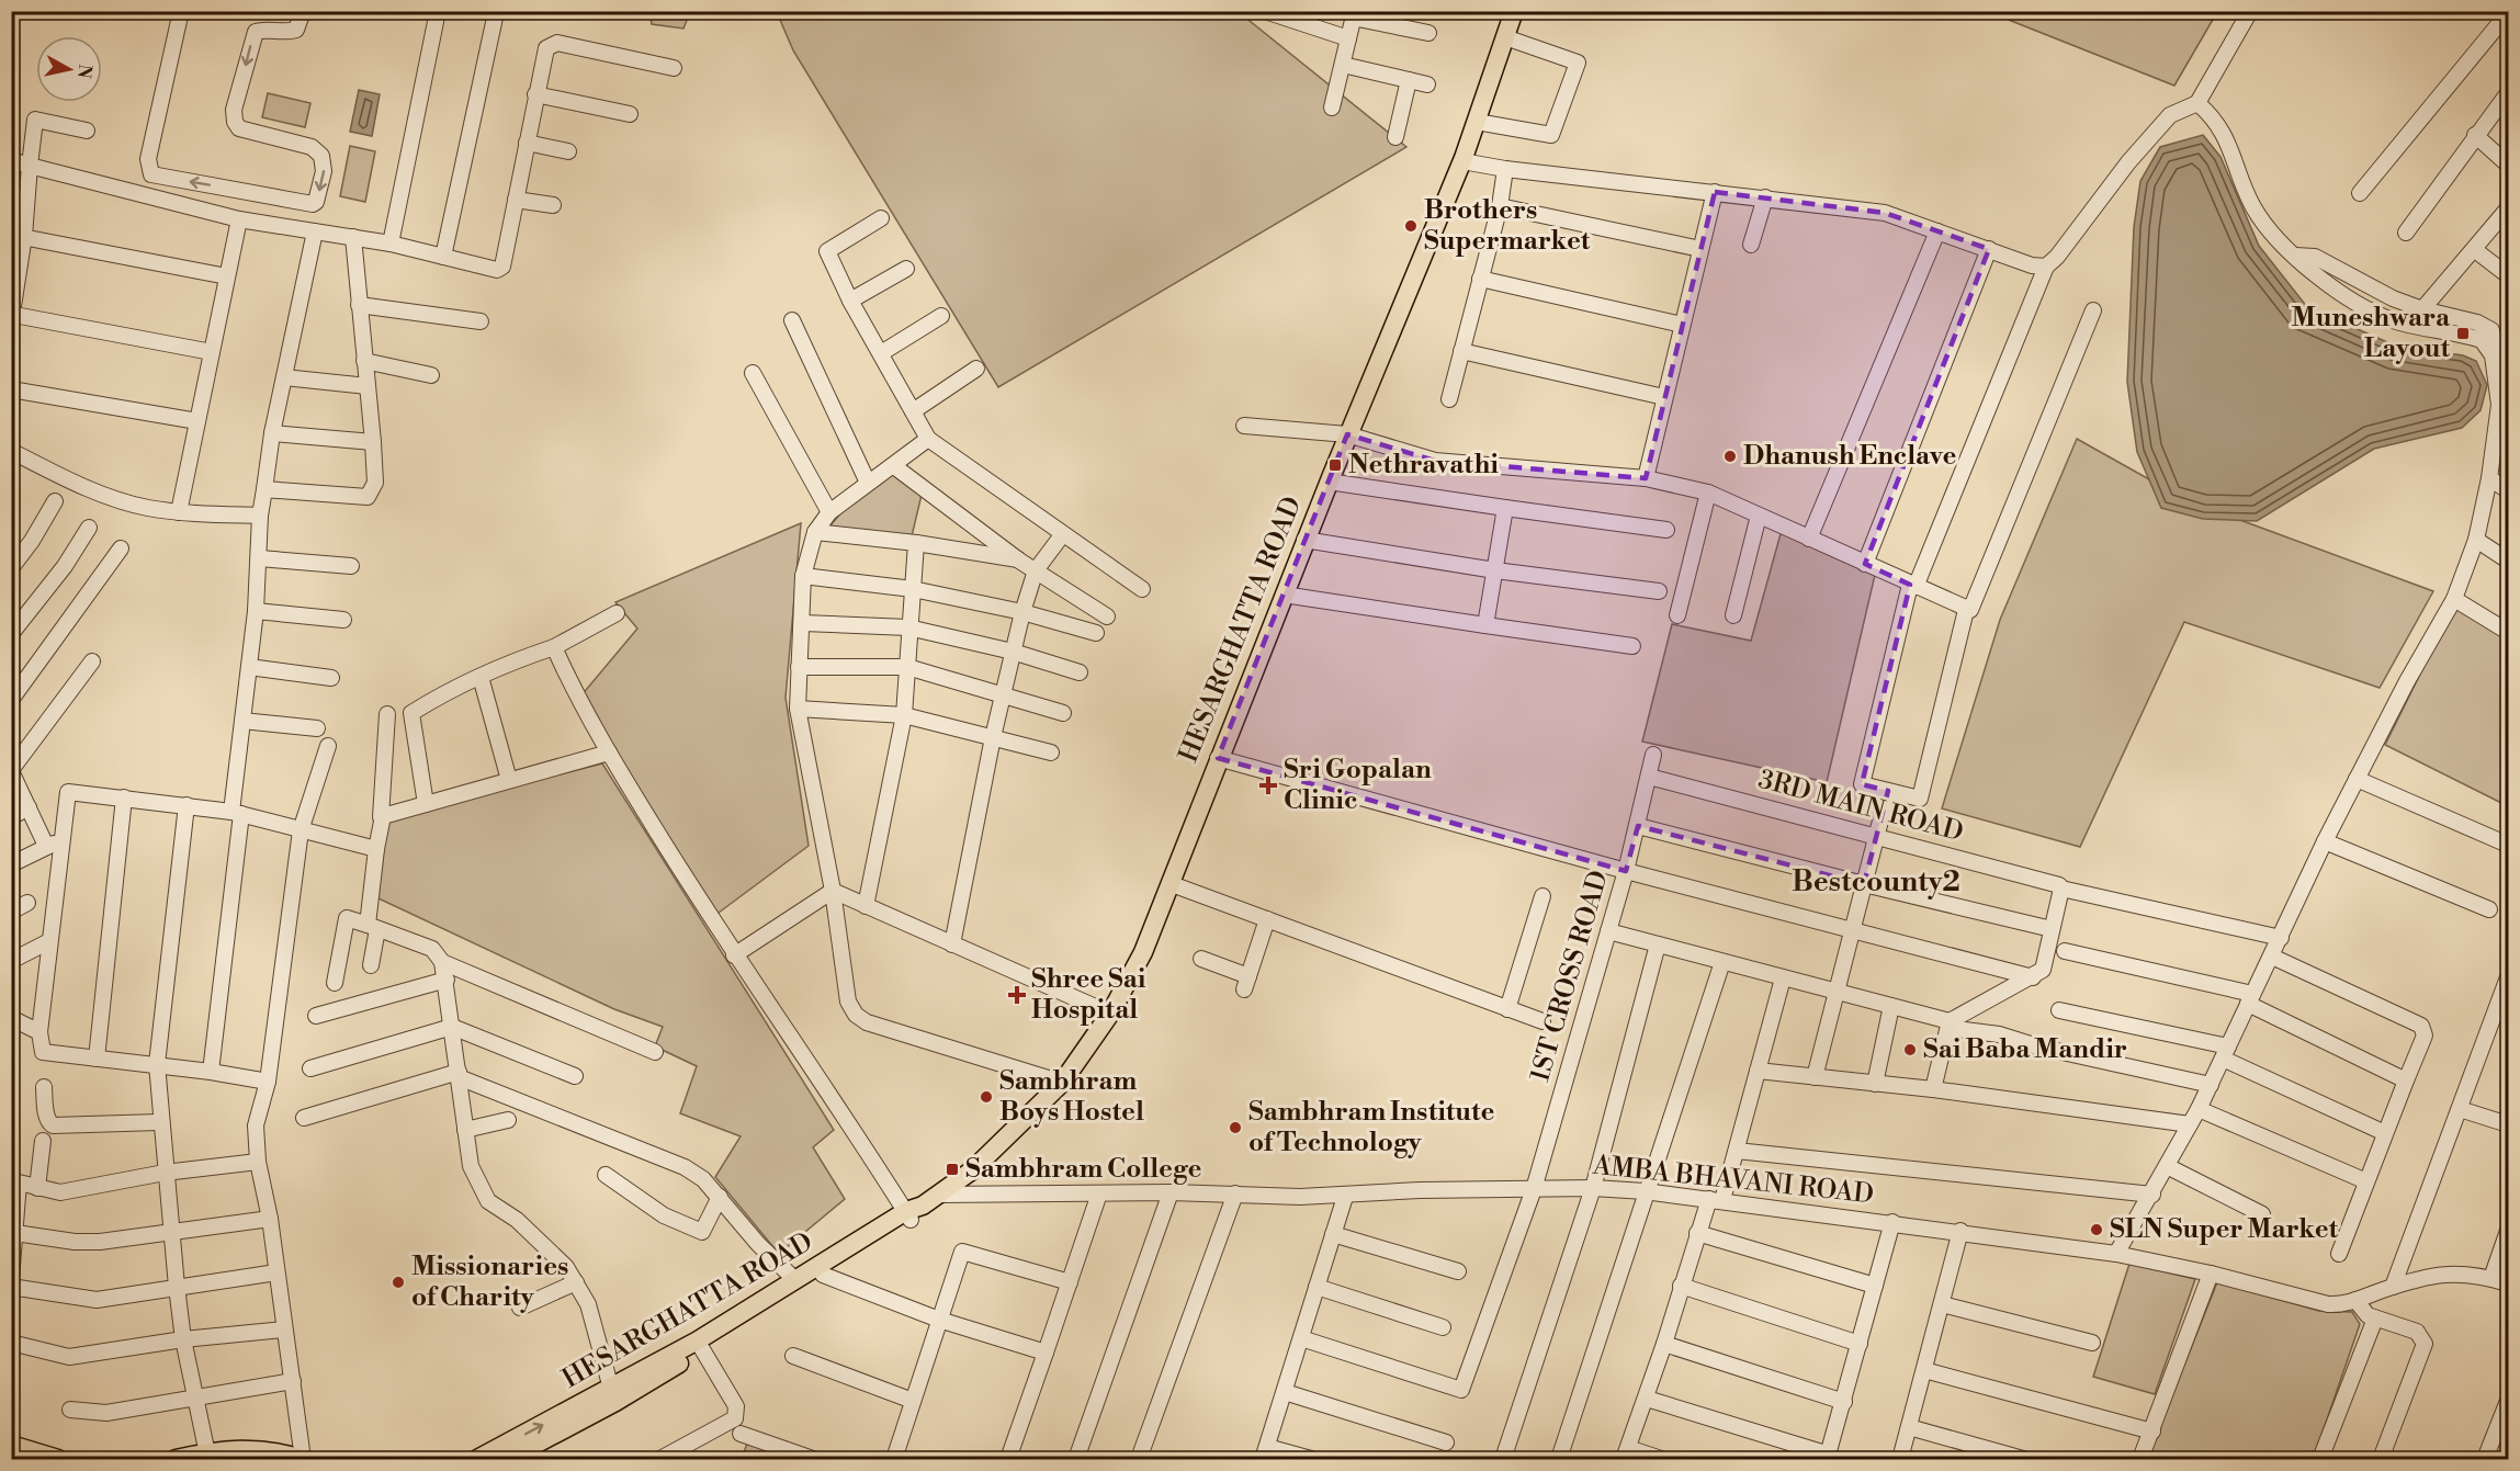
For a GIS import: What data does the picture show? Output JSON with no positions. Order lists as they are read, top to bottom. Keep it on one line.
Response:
{"streets":{"main road":["HESARGHATTA ROAD"],"street":["3RD MAIN ROAD","1ST CROSS ROAD","AMBA BHAVANI ROAD"]},"crossings":[["HESARGHATTA ROAD","AMBA BHAVANI ROAD"],["3RD MAIN ROAD","1ST CROSS ROAD"],["1ST CROSS ROAD","AMBA BHAVANI ROAD"]],"districts":["Bestcounty2"],"places":{"other":["Brothers Supermarket","Dhanush Enclave","Sai Baba Mandir","Sambhram Boys Hostel","Sambhram Institute of Technology","SLN Super Market","Missionaries of Charity"],"transit":["Muneshwara Layout","Nethravathi","Sambhram College"],"health":["Sri Gopalan Clinic","Shree Sai Hospital"]},"north":"right"}
